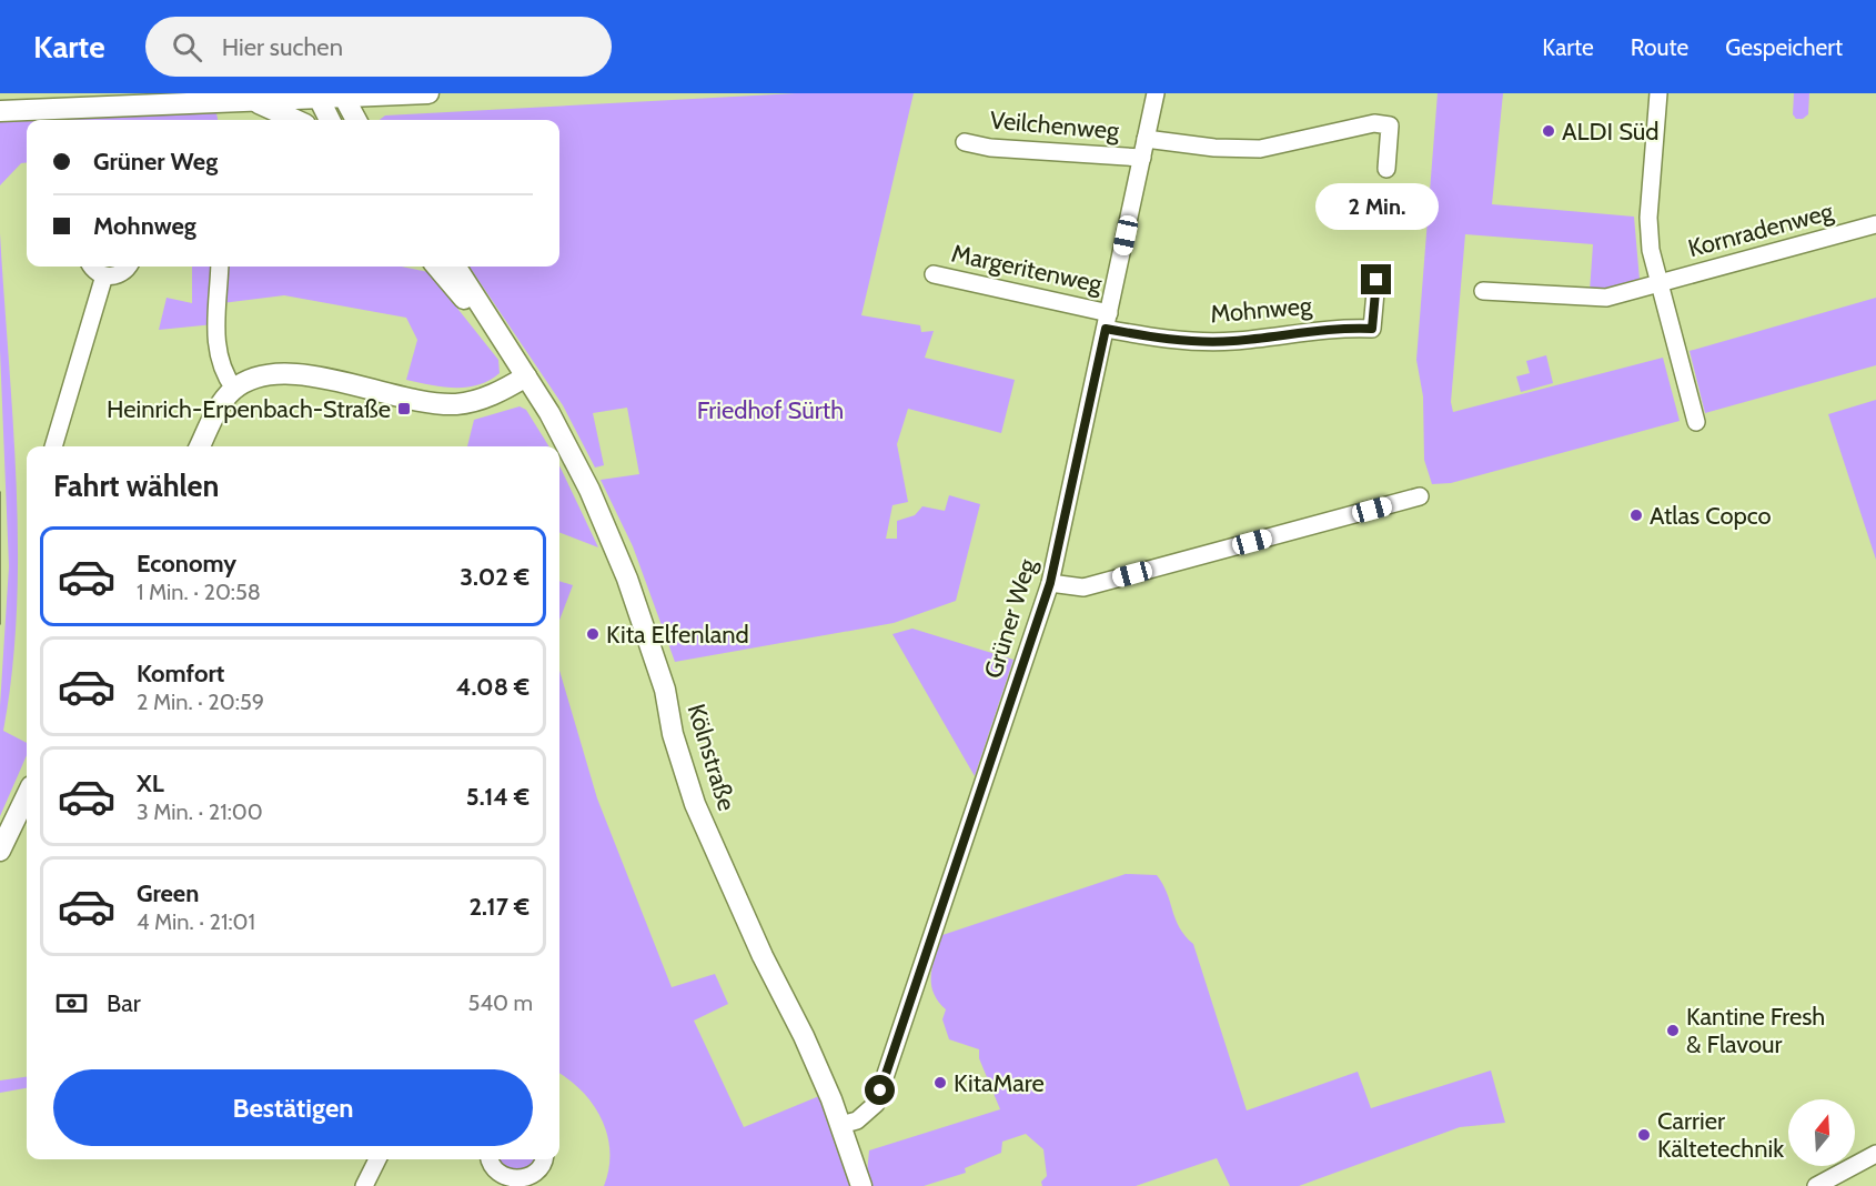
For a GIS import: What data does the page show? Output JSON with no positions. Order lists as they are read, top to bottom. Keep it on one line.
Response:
{"streets":{"street":["Veilchenweg","Kornradenweg","Margeritenweg","Mohnweg","Grüner Weg","Kölnstraße"]},"crossings":[["Veilchenweg","Grüner Weg"],["Margeritenweg","Mohnweg"],["Margeritenweg","Grüner Weg"],["Mohnweg","Grüner Weg"],["Grüner Weg","Kölnstraße"]],"parks":["Friedhof Sürth"],"places":{"other":["ALDI Süd","Atlas Copco","Kita Elfenland","Kantine Fresh & Flavour","KitaMare","Carrier Kältetechnik"],"transit":["Heinrich-Erpenbach-Straße"]},"north":"top","page":{"header":"Karte","search":"Hier suchen","nav":["Karte","Route","Gespeichert"],"banner":["Grüner Weg","Mohnweg"],"bubble":"2 Min.","heading":"Fahrt wählen","list":[{"name":"Economy","note":"1 Min. · 20:58","value":"3.02 €"},{"name":"Komfort","note":"2 Min. · 20:59","value":"4.08 €"},{"name":"XL","note":"3 Min. · 21:00","value":"5.14 €"},{"name":"Green","note":"4 Min. · 21:01","value":"2.17 €"}],"pay":["Bar","540 m"],"buttons":"Bestätigen"}}
